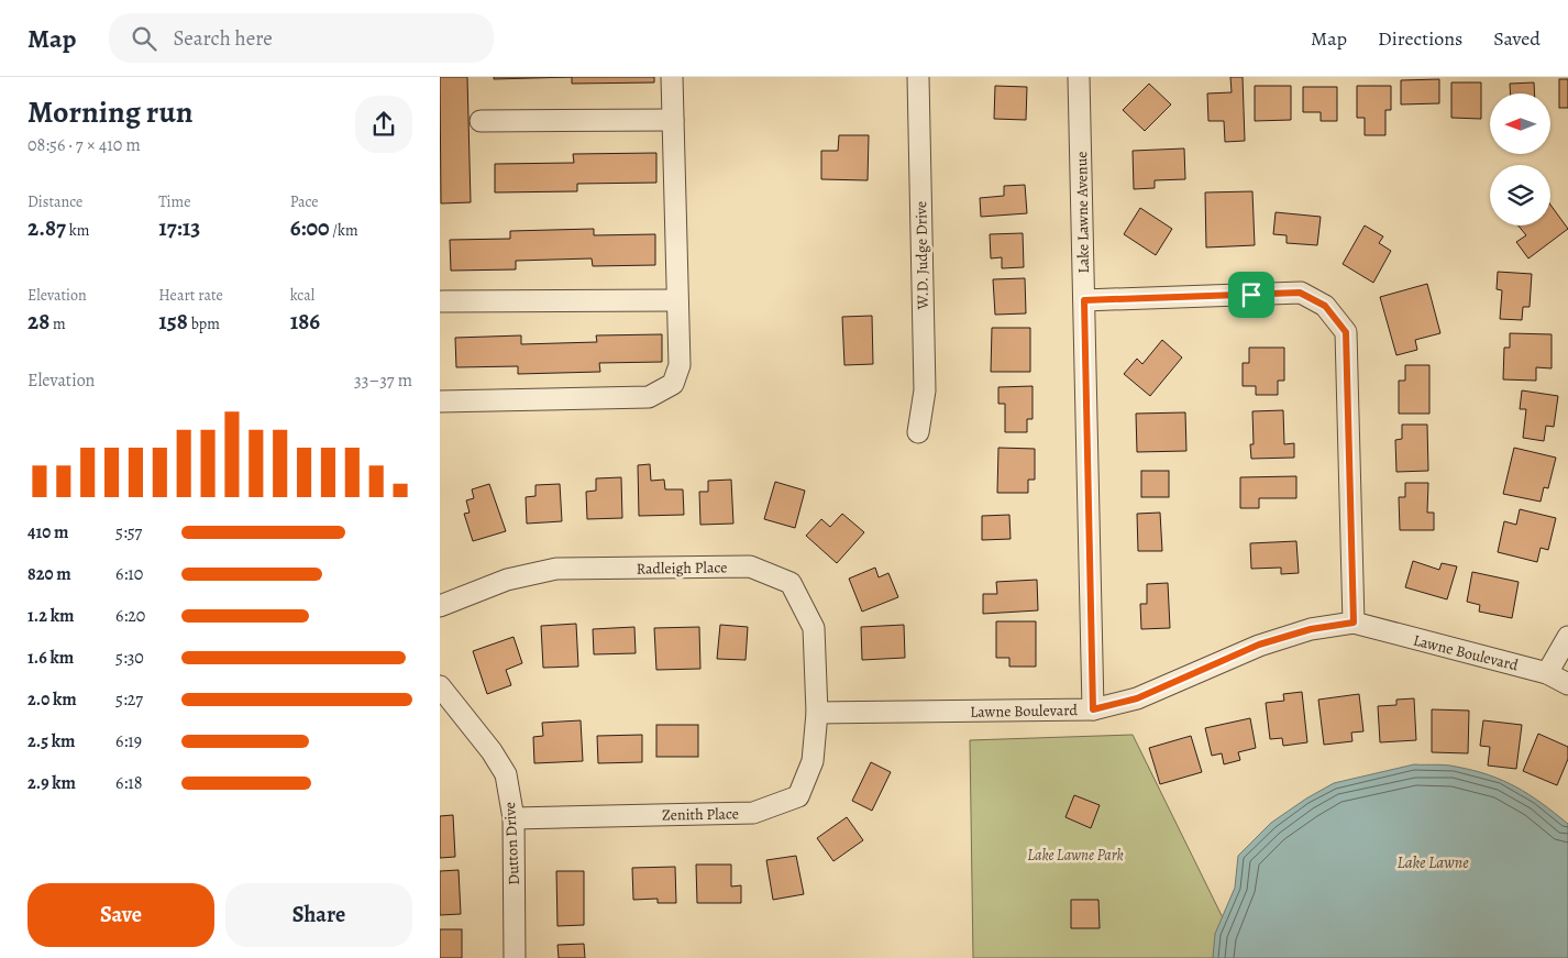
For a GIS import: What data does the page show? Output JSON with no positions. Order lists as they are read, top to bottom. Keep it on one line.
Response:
{"streets":{"street":["Lake Lawne Avenue","W.D. Judge Drive","Radleigh Place","Lawne Boulevard","Zenith Place","Dutton Drive"]},"crossings":[["Lake Lawne Avenue","Lawne Boulevard"],["Radleigh Place","Lawne Boulevard"],["Radleigh Place","Zenith Place"],["Lawne Boulevard","Zenith Place"],["Zenith Place","Dutton Drive"]],"water":["Lake Lawne"],"parks":["Lake Lawne Park"],"north":"left","page":{"header":"Map","search":"Search here","nav":["Map","Directions","Saved"],"heading":["Morning run","08:56 · 7 × 410 m"],"stats":[["Distance","2.87 km"],["Time","17:13"],["Pace","6:00 /km"],["Elevation","28 m"],["Heart rate","158 bpm"],["kcal","186"]],"chart":["Elevation","33–37 m"],"list":[{"name":"410 m","note":"5:57"},{"name":"820 m","note":"6:10"},{"name":"1.2 km","note":"6:20"},{"name":"1.6 km","note":"5:30"},{"name":"2.0 km","note":"5:27"},{"name":"2.5 km","note":"6:19"},{"name":"2.9 km","note":"6:18"}],"buttons":["Save","Share"]}}
